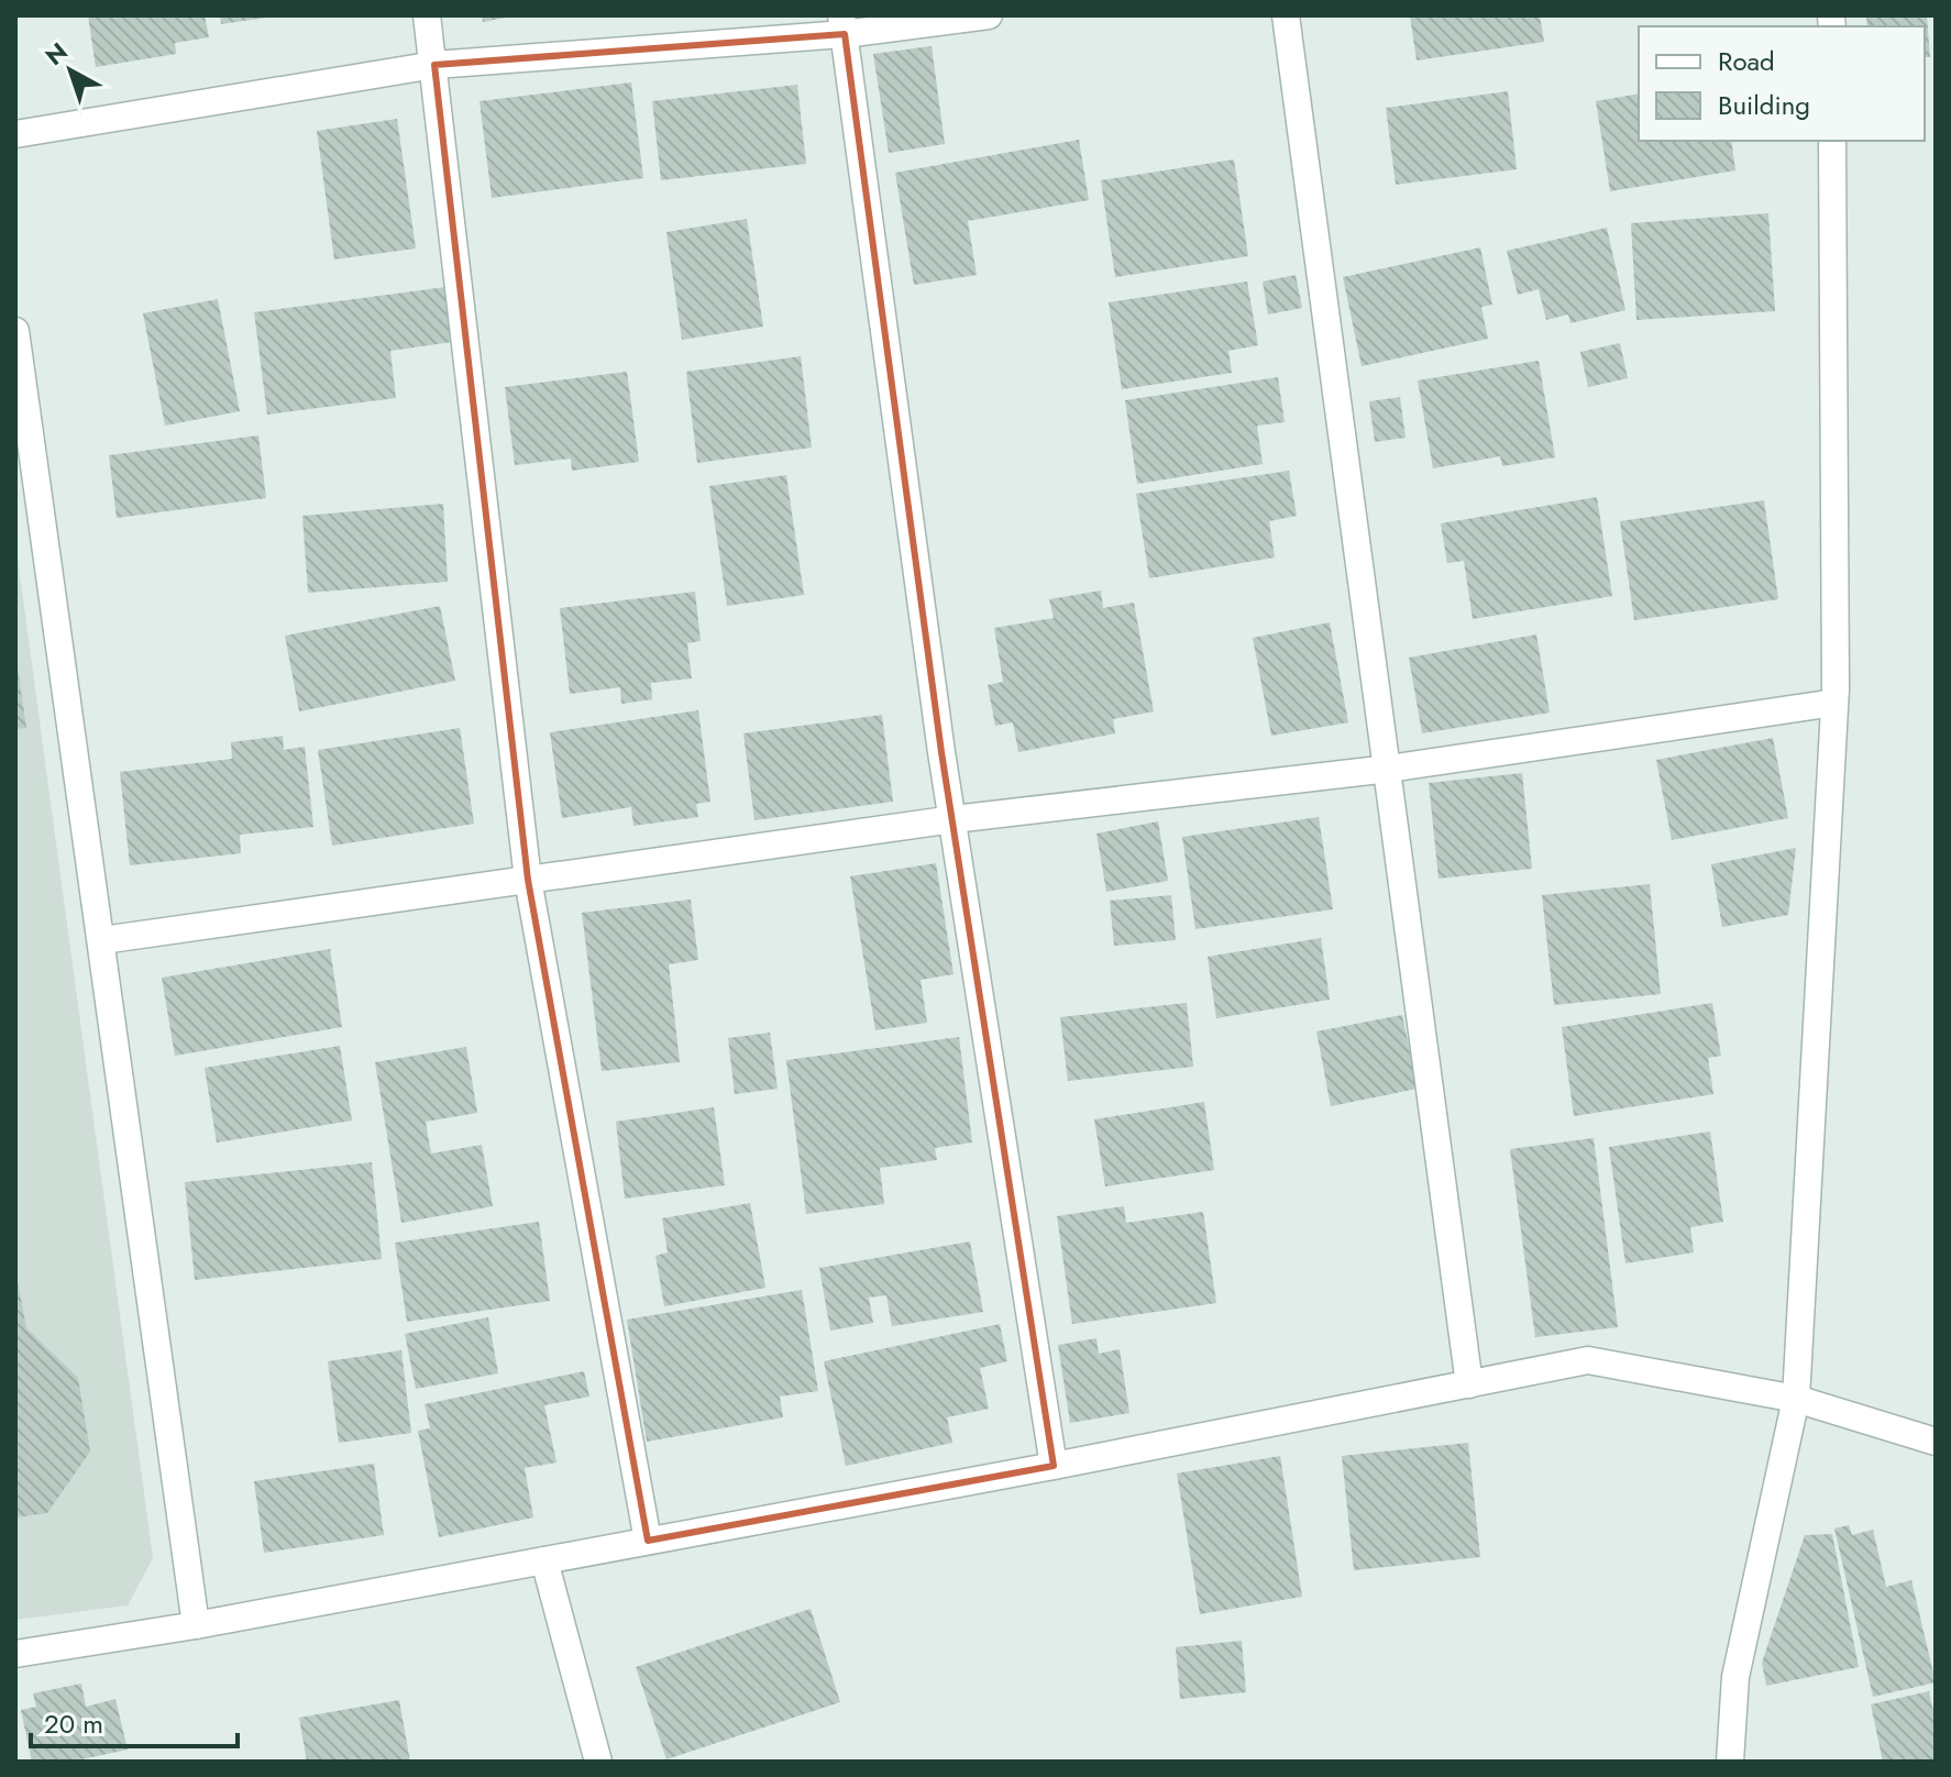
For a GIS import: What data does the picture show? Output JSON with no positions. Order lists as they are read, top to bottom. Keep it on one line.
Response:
{"legend":["Road","Building"],"scale_bar":"20 m","north":"top left"}
